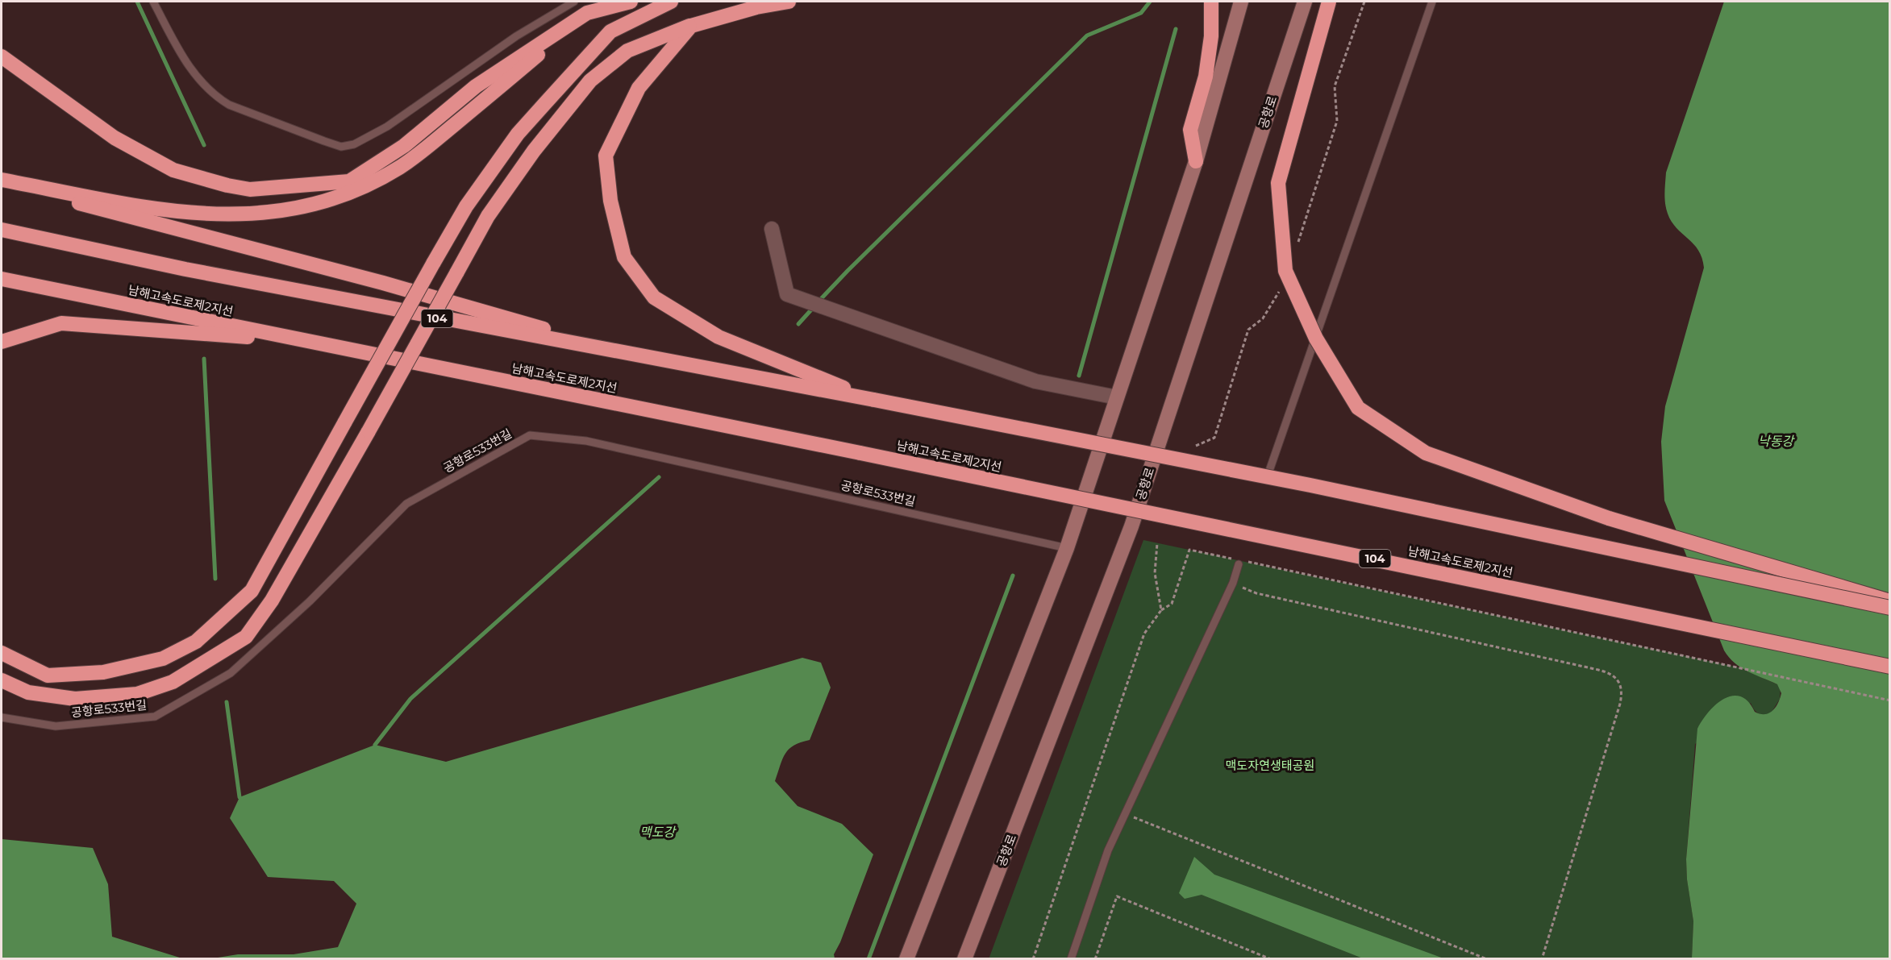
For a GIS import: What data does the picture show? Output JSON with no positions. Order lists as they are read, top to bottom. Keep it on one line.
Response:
{"streets":{"highway":["남해고속도로제2지선","104"],"main road":["공항로"],"lane":["공항로533번길"]},"water":["낙동강","맥도강"],"parks":["맥도자연생태공원"]}
